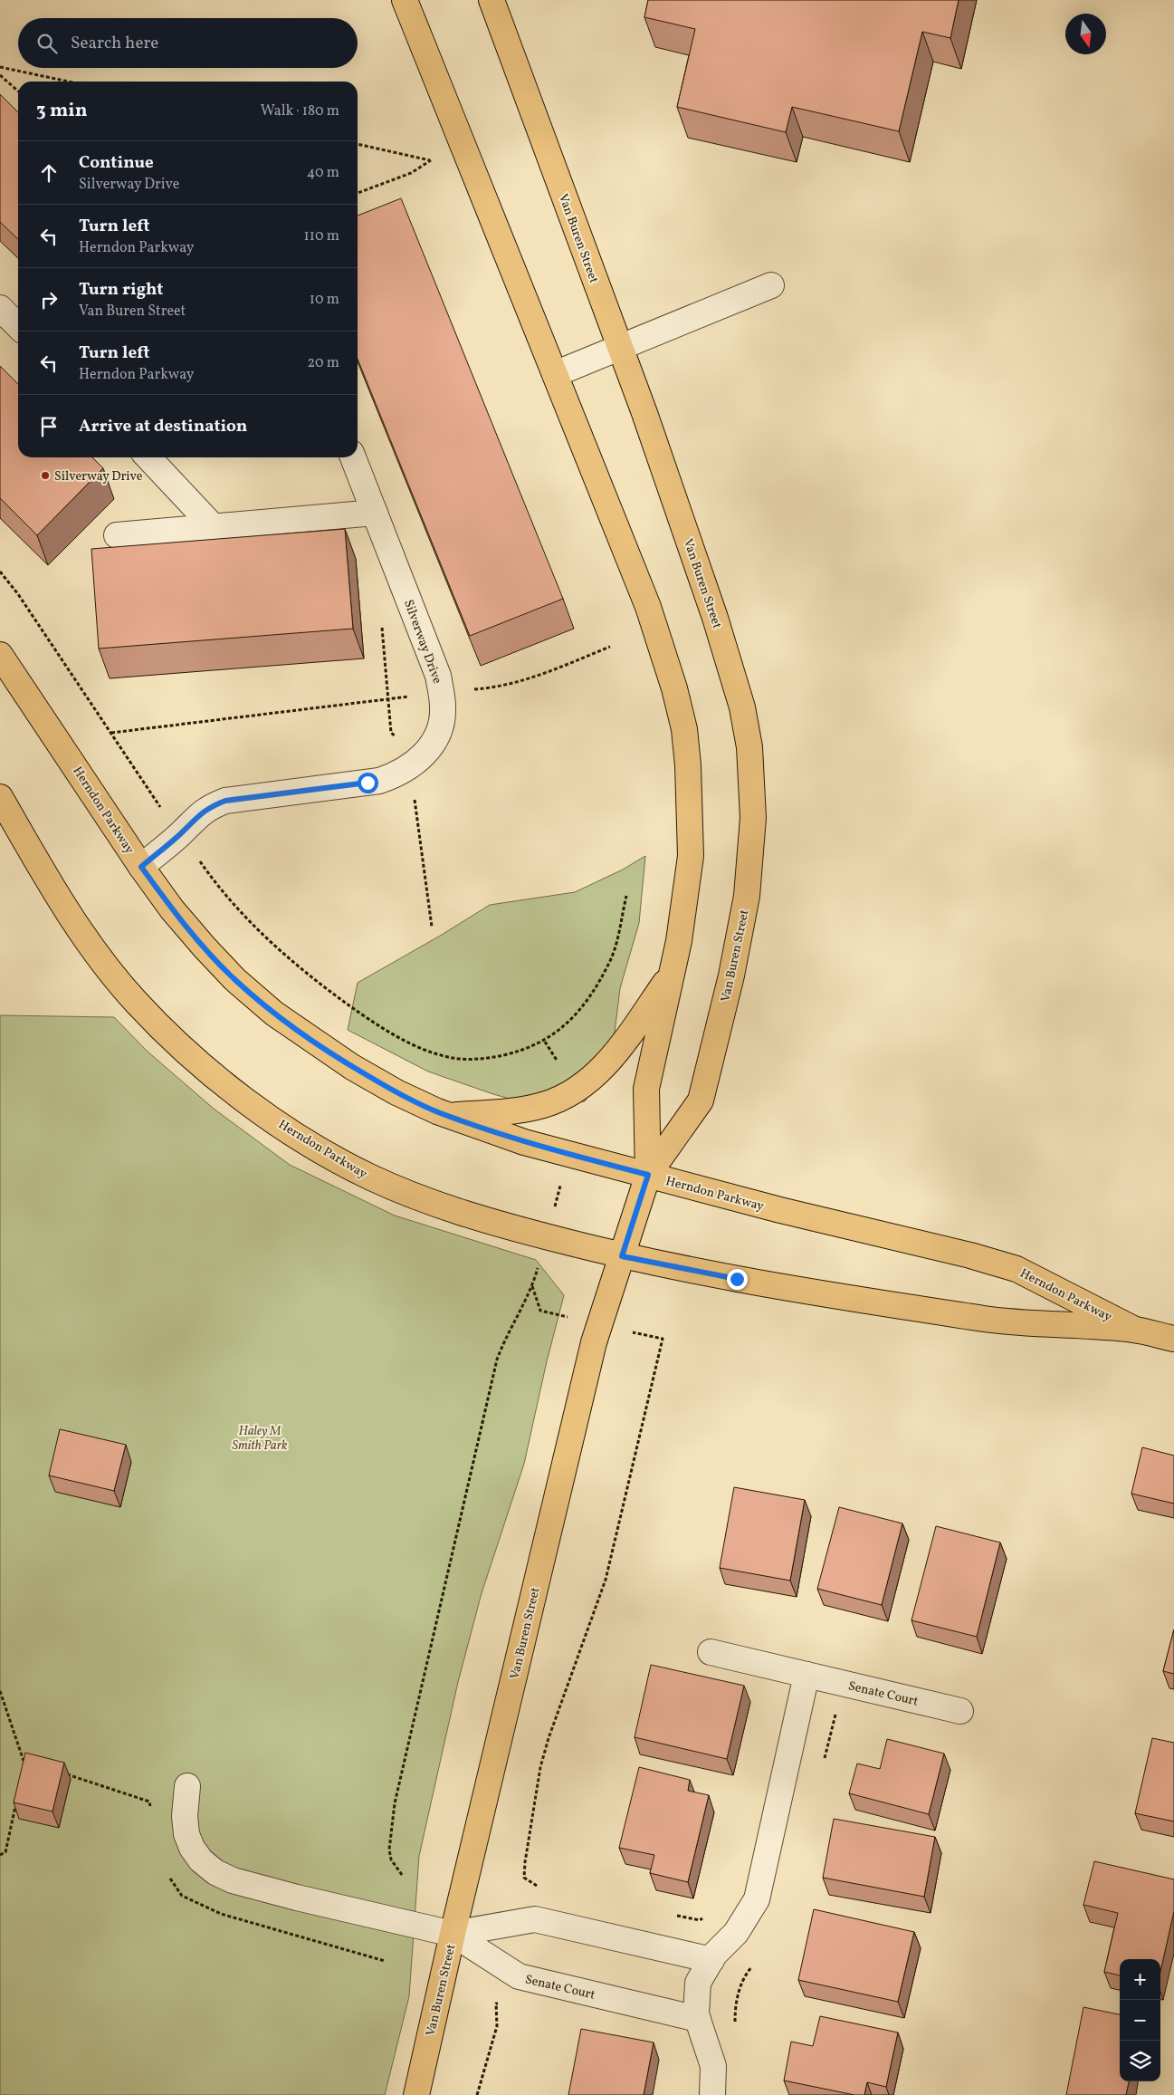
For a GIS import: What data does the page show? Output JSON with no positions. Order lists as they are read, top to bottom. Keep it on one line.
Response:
{"streets":{"main road":["Van Buren Street","Herndon Parkway"],"street":["Silverway Drive","Senate Court"]},"crossings":[["Van Buren Street","Herndon Parkway"],["Van Buren Street","Senate Court"],["Silverway Drive","Herndon Parkway"]],"parks":["Haley M Smith Park"],"places":["Silverway Drive"],"north":"bottom","page":{"search":"Search here","heading":["3 min","Walk · 180 m"],"list":[["Continue","Silverway Drive","40 m"],["Turn left","Herndon Parkway","110 m"],["Turn right","Van Buren Street","10 m"],["Turn left","Herndon Parkway","20 m"],"Arrive at destination"],"map_buttons":["+","−"]}}
